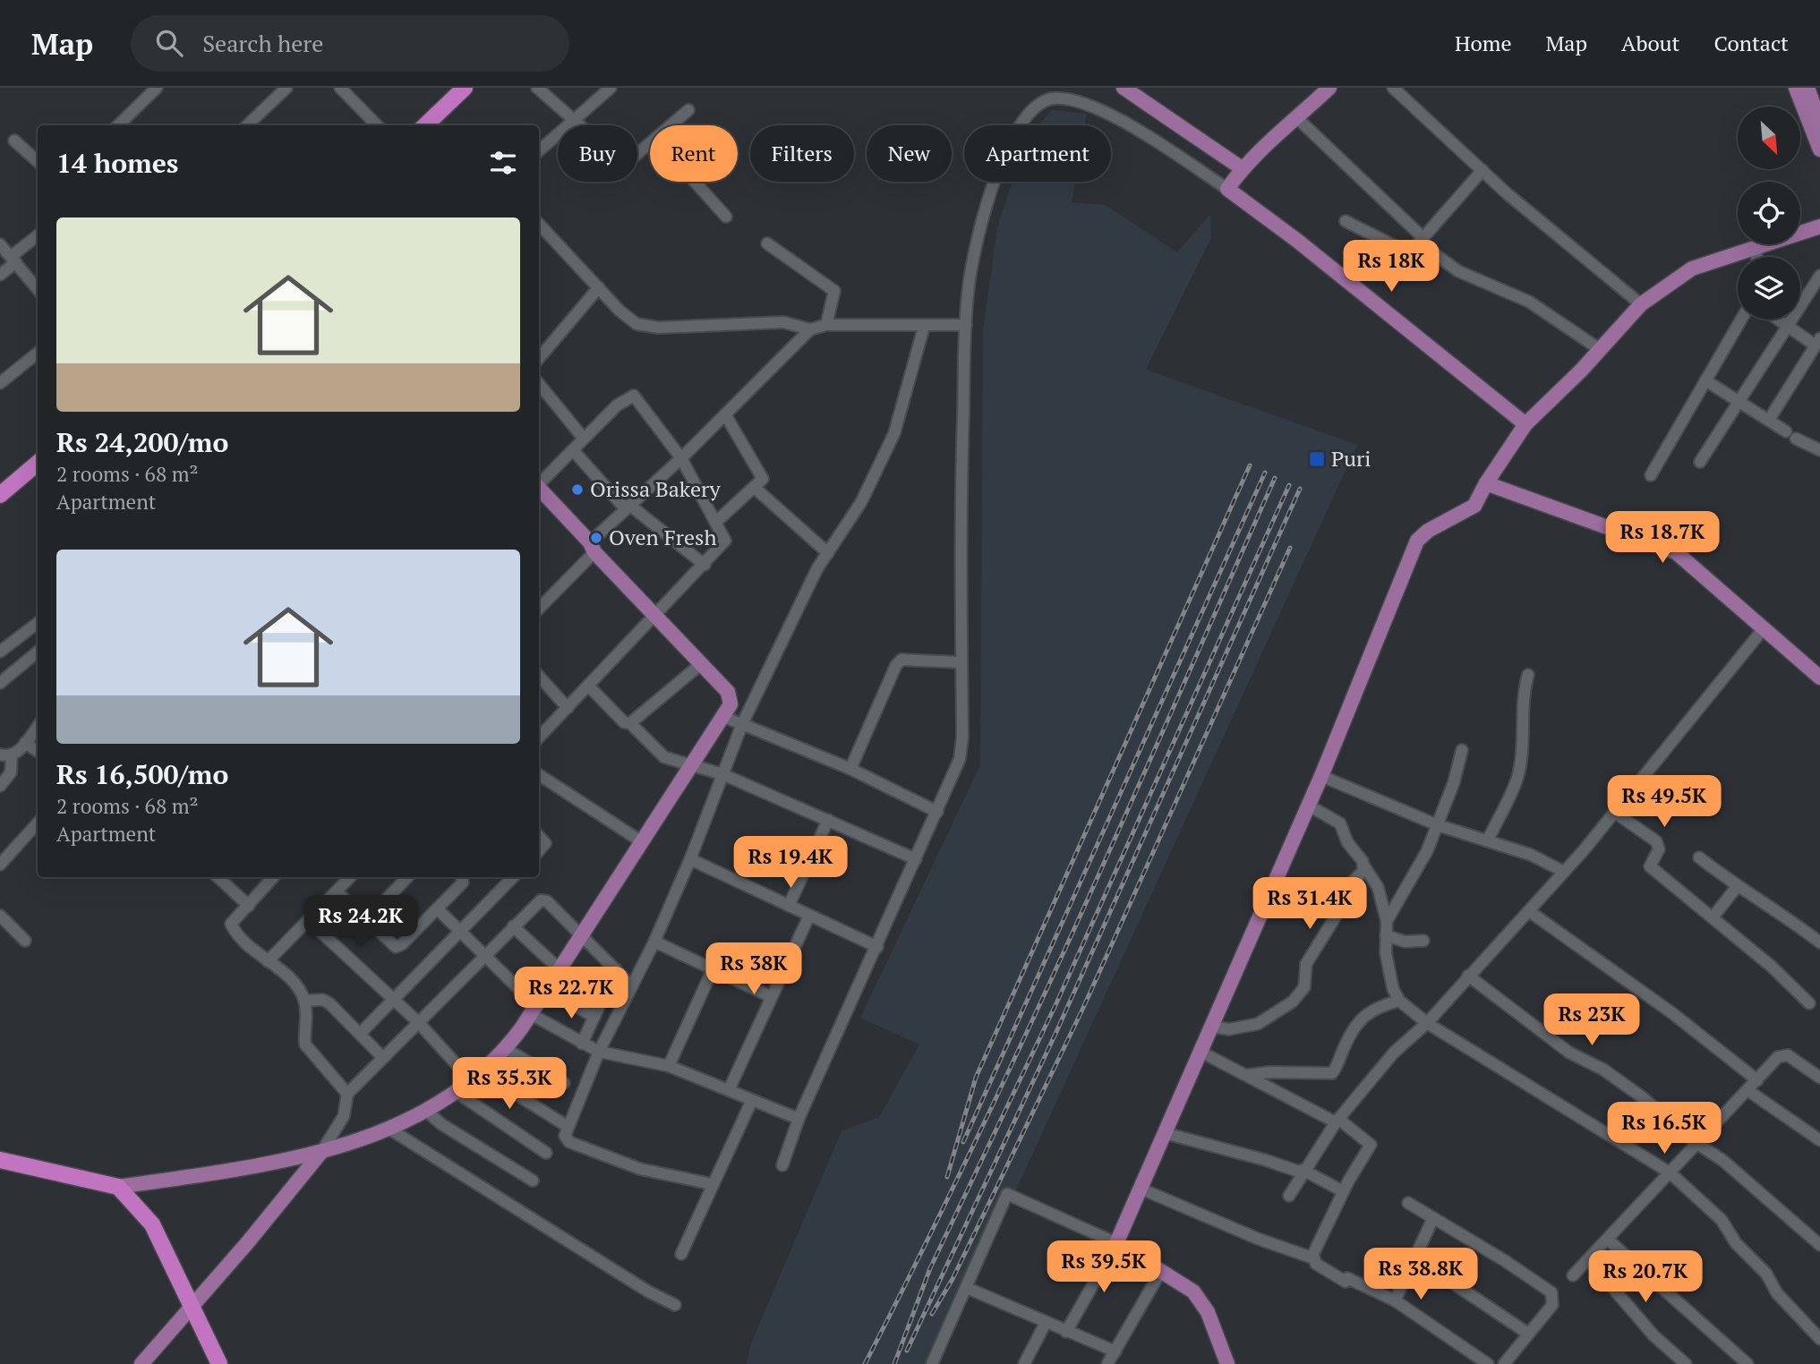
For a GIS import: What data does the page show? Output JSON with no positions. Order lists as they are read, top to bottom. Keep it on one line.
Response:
{"places":{"transit":["Puri"],"other":["Orissa Bakery","Oven Fresh"]},"north":"bottom right","page":{"header":"Map","search":"Search here","nav":["Home","Map","About","Contact"],"chip":["Buy","Rent","Filters","New","Apartment"],"heading":"14 homes","list":[{"name":"Rs 24,200/mo","note":"2 rooms · 68 m² · Apartment"},{"name":"Rs 16,500/mo","note":"2 rooms · 68 m² · Apartment"}],"price":["Rs 18K","Rs 18.7K","Rs 49.5K","Rs 19.4K","Rs 31.4K","Rs 24.2K","Rs 38K","Rs 22.7K","Rs 23K","Rs 35.3K","Rs 16.5K","Rs 39.5K","Rs 38.8K","Rs 20.7K"]}}
